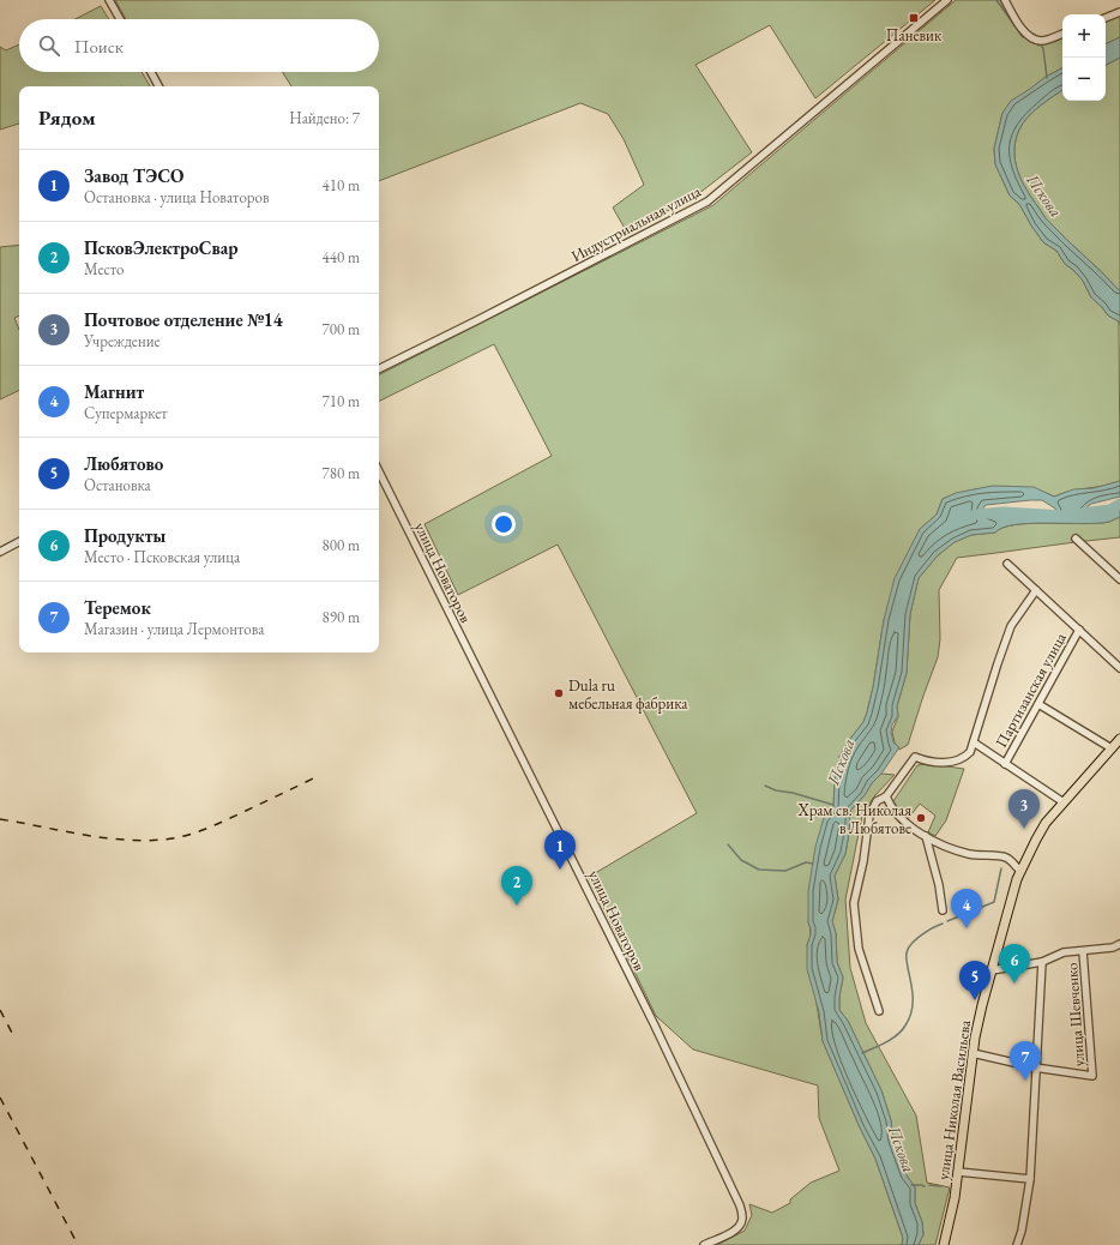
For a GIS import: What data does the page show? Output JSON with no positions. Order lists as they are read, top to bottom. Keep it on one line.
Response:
{"streets":{"main road":["улица Николая Васильева"],"street":["Индустриальная улица","улица Новаторов","Партизанская улица","улица Шевченко"]},"water":["Пскова"],"places":{"transit":["Паневик"],"other":["Dula ru мебельная фабрика","Храм св. Николая в Любятове"]},"page":{"map_buttons":["+","−"],"search":"Поиск","heading":["Рядом","Найдено: 7"],"list":[{"mark":"1","name":"Завод ТЭСО","note":"Остановка · улица Новаторов","value":"410 m"},{"mark":"2","name":"ПсковЭлектроСвар","note":"Место","value":"440 m"},{"mark":"3","name":"Почтовое отделение №14","note":"Учреждение","value":"700 m"},{"mark":"4","name":"Магнит","note":"Супермаркет","value":"710 m"},{"mark":"5","name":"Любятово","note":"Остановка","value":"780 m"},{"mark":"6","name":"Продукты","note":"Место · Псковская улица","value":"800 m"},{"mark":"7","name":"Теремок","note":"Магазин · улица Лермонтова","value":"890 m"}],"pins":["3","1","2","4","6","5","7"]}}
